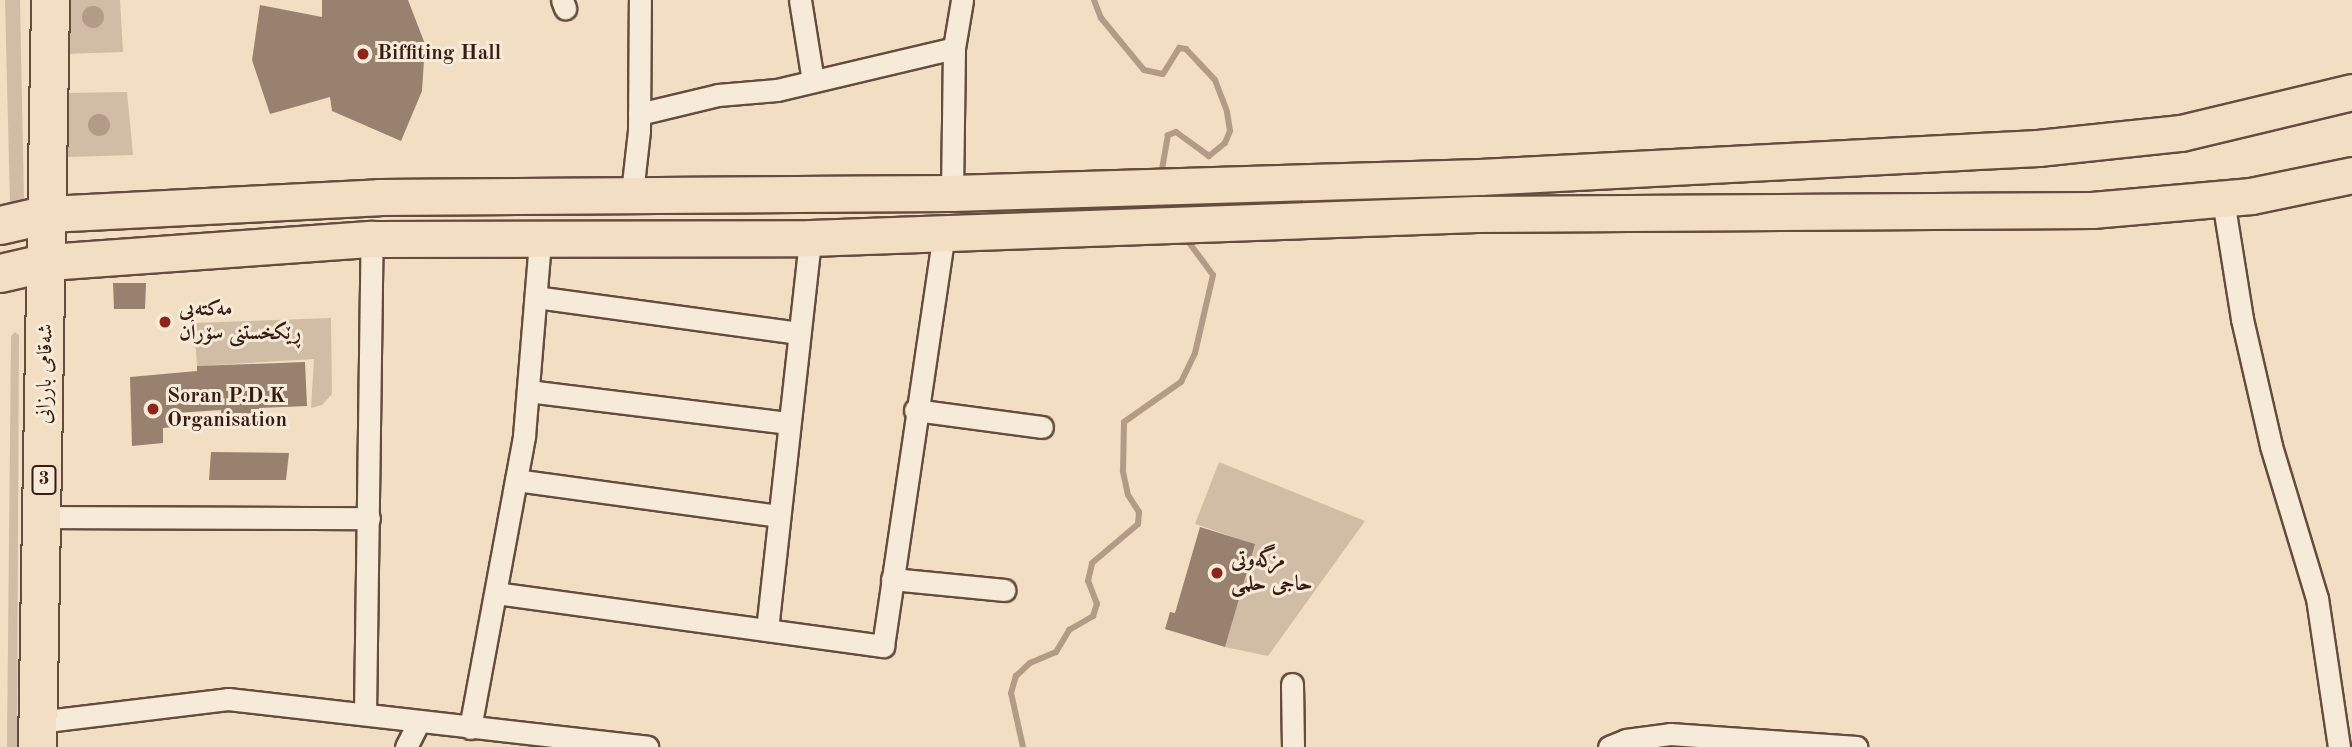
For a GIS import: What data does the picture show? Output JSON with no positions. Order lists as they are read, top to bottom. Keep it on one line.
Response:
{"streets":{"highway":["شەقامی بارزانی","3"]},"places":["Biffiting Hall","مەکتەبی ڕێکخستنی سۆران","Soran P.D.K Organisation","مزگەوتی حاجی حلمی"]}
